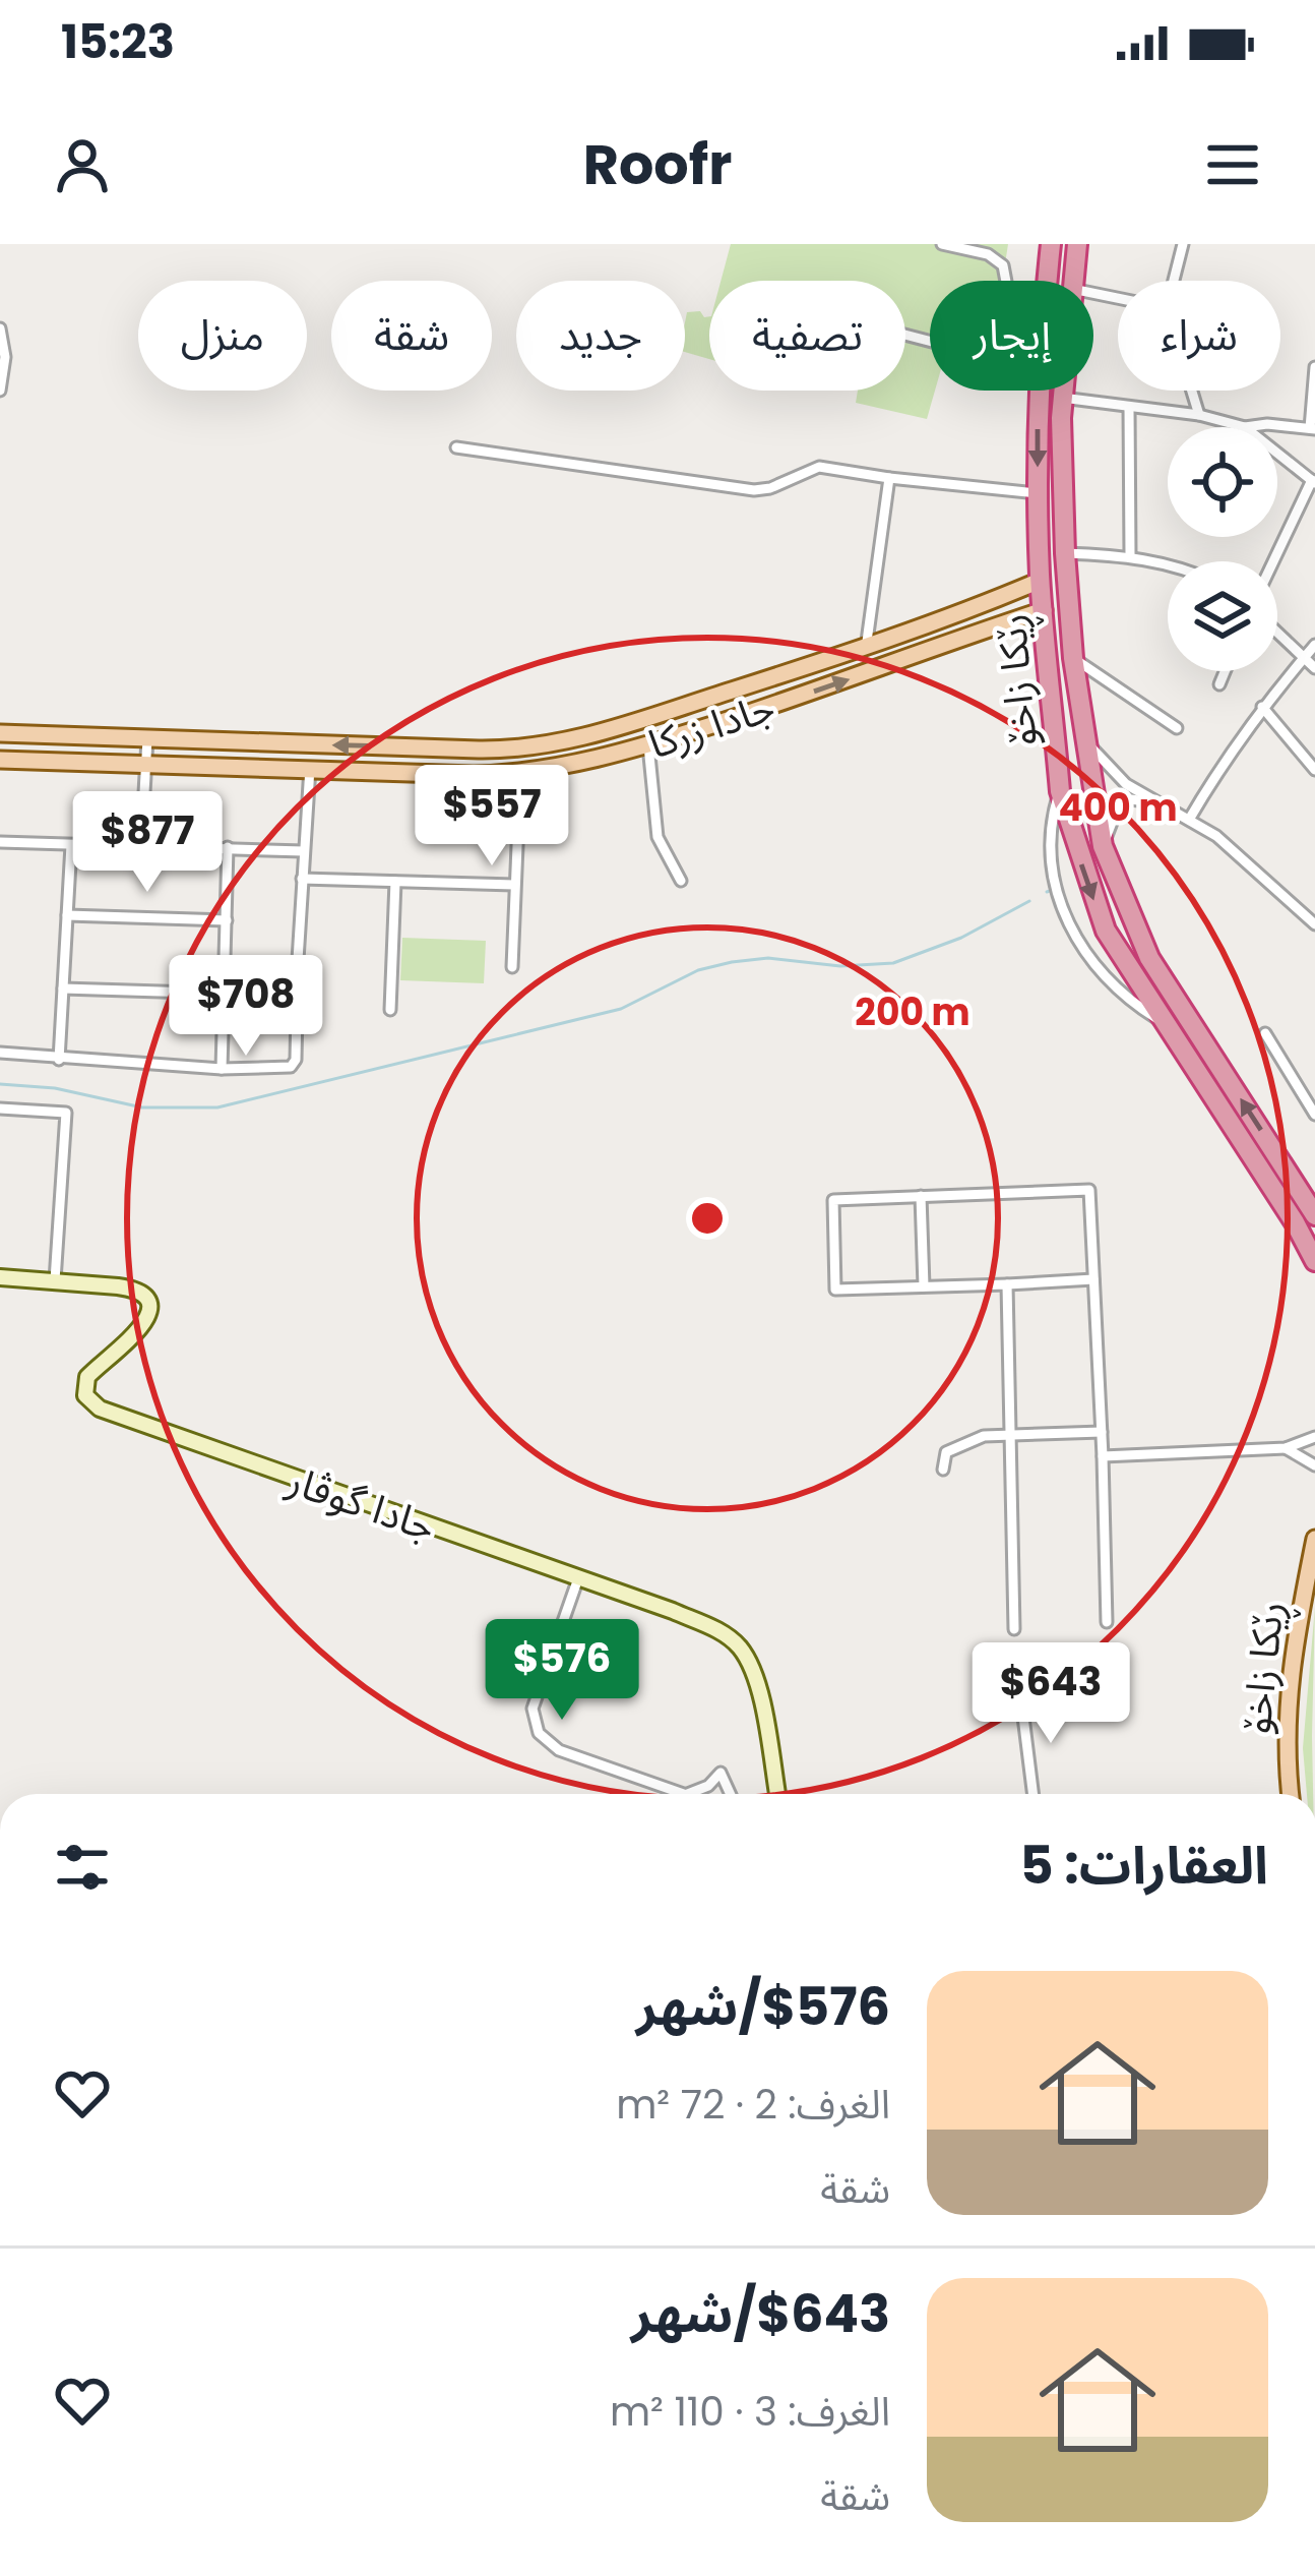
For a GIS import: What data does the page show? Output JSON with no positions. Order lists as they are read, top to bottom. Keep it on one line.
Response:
{"streets":{"highway":["ڕێکا زاخۆ"],"main road":["جادا زرکا"],"street":["جادا گوڤار"]},"crossings":[["ڕێکا زاخۆ","جادا زرکا"]],"page":{"status":"15:23","header":"Roofr","chip":["شراء","إيجار","تصفية","جديد","شقة","منزل"],"price":["$557","$877","$708","$576","$643"],"heading":"العقارات: 5","list":[{"name":"$576/شهر","note":"الغرف: 2 · 72 m² · شقة"},{"name":"$643/شهر","note":"الغرف: 3 · 110 m² · شقة"}]},"rings":["400 m","200 m"]}
